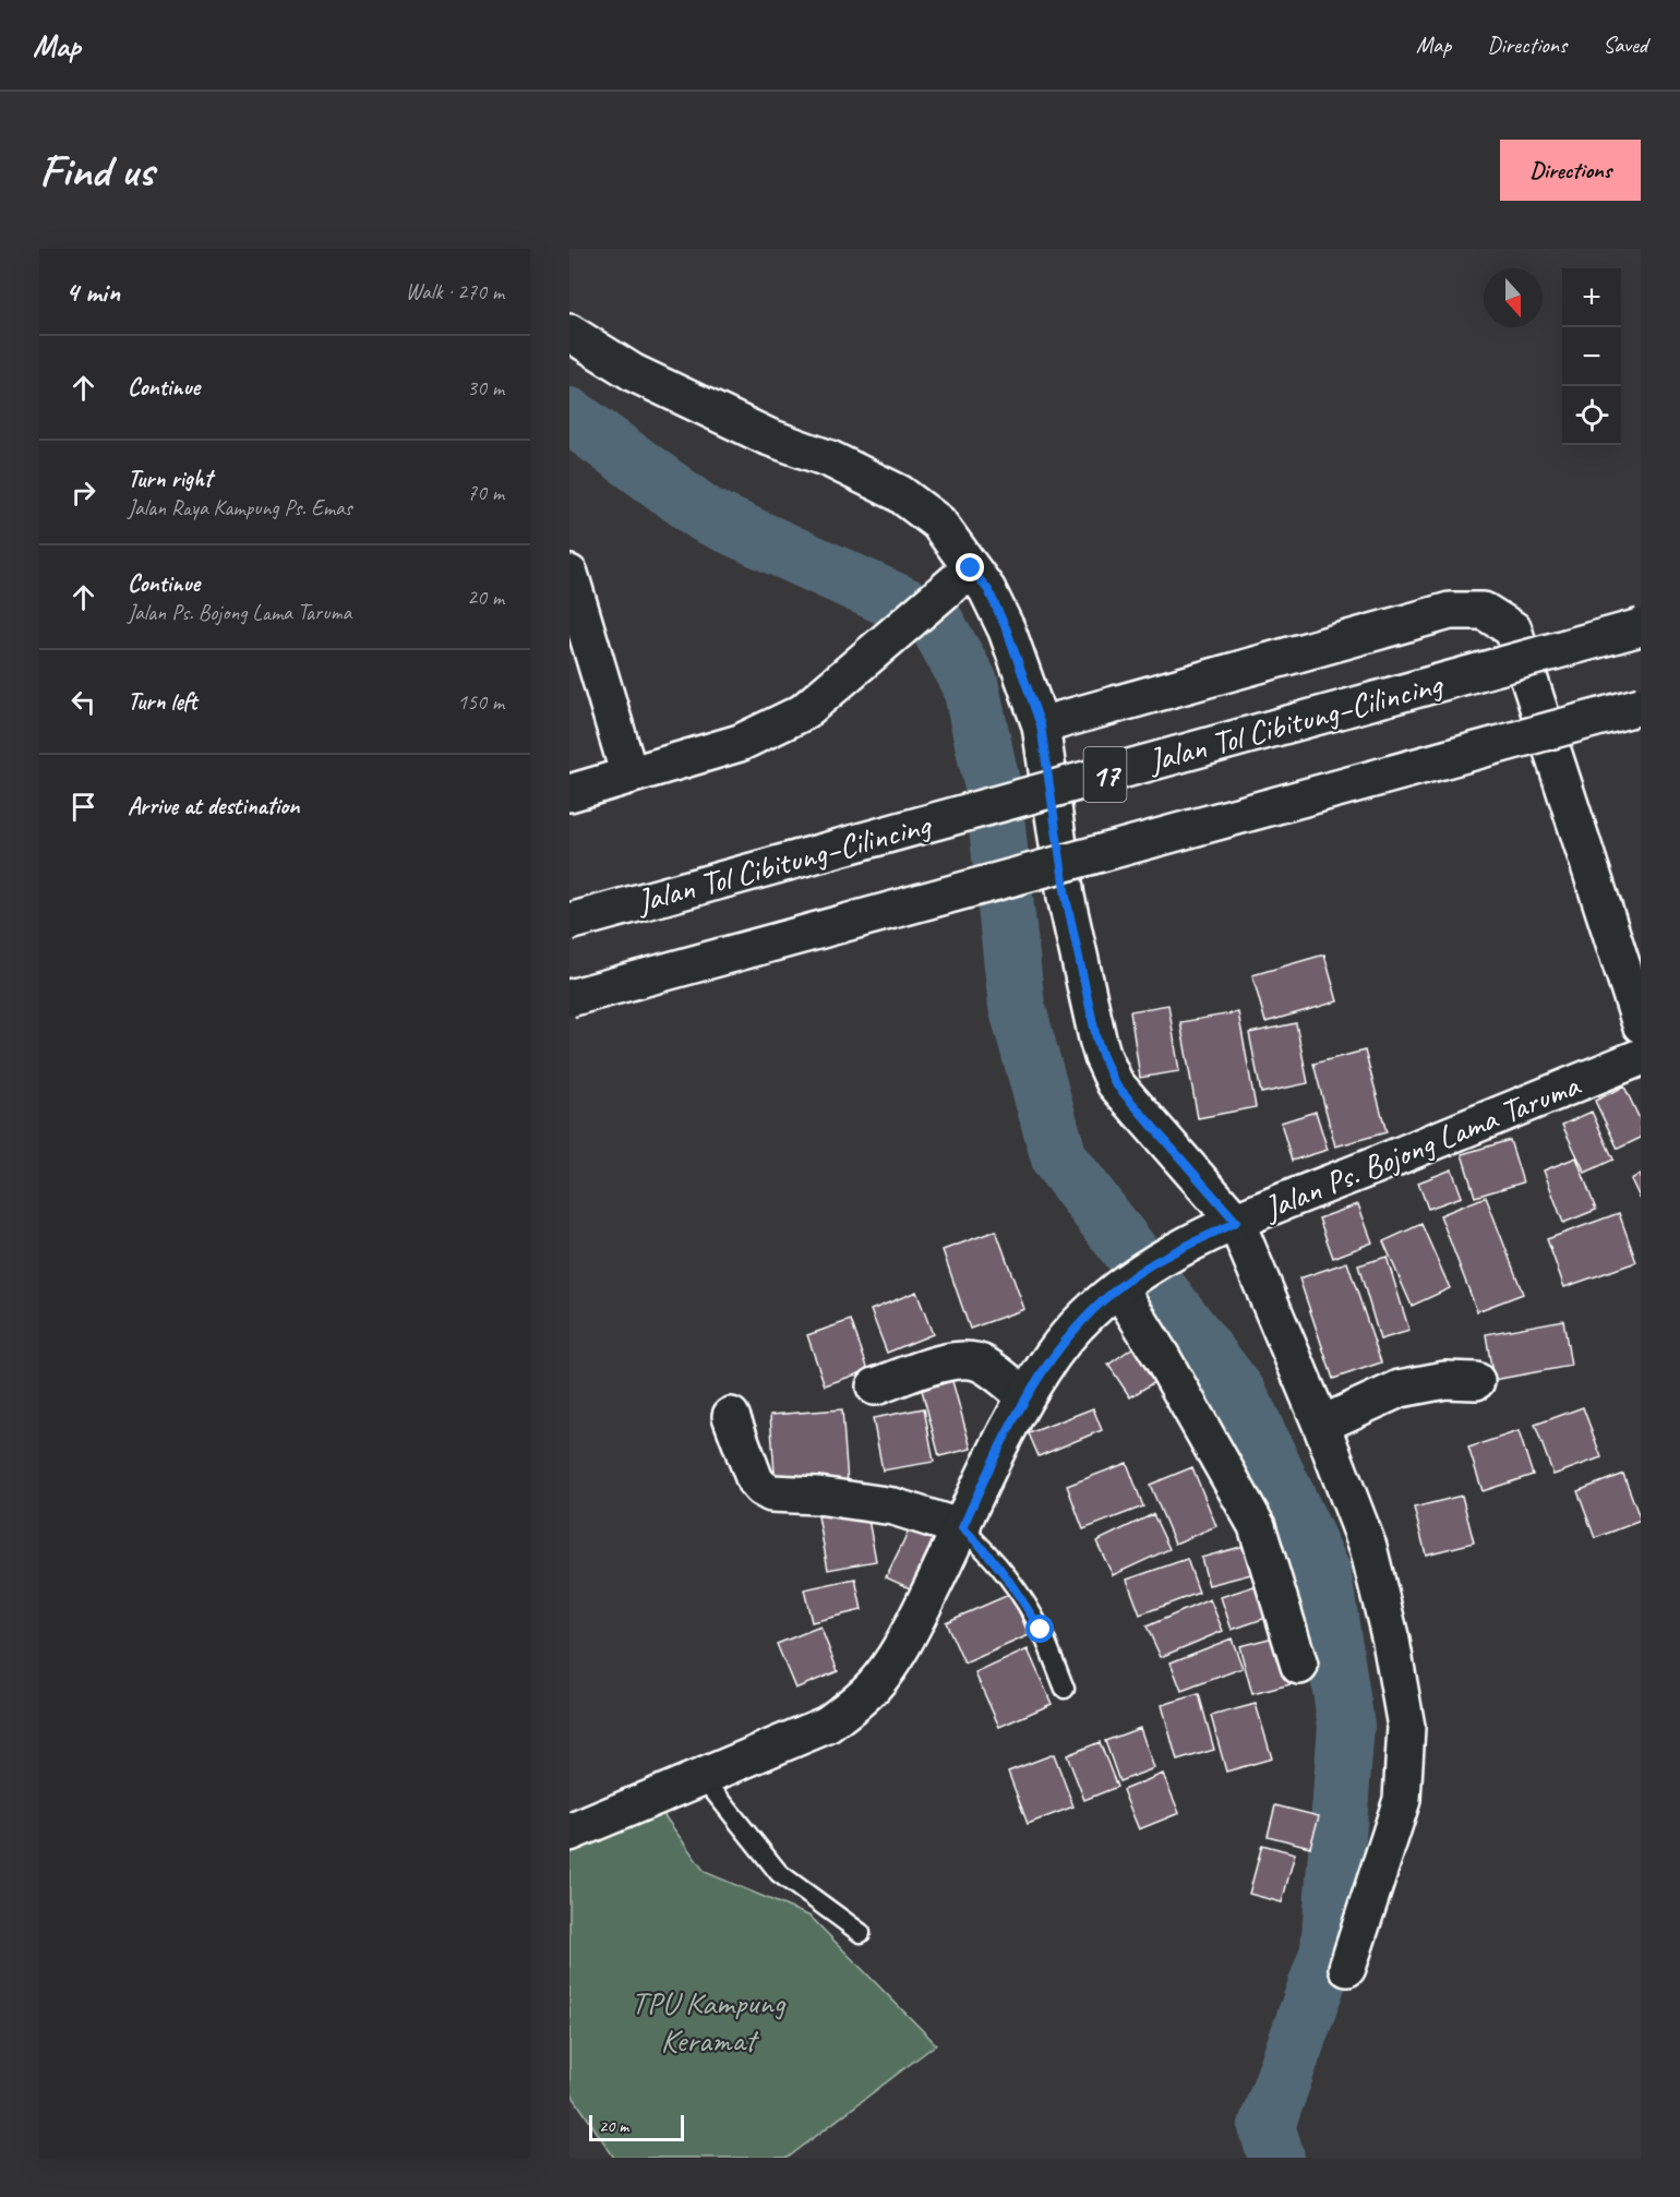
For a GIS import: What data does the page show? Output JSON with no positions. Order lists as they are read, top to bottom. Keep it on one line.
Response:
{"streets":{"main road":["Jalan Tol Cibitung–Cilincing","17","Jalan Ps. Bojong Lama Taruma"]},"parks":["TPU Kampung Keramat"],"scale_bar":"20 m","north":"bottom","page":{"header":"Map","nav":["Map","Directions","Saved"],"buttons":"Directions","title":"Find us","heading":["4 min","Walk · 270 m"],"map_buttons":["+","−"],"list":[["Continue","30 m"],["Turn right","Jalan Raya Kampung Ps. Emas","70 m"],["Continue","Jalan Ps. Bojong Lama Taruma","20 m"],["Turn left","150 m"],"Arrive at destination"],"scale":"20 m"}}
